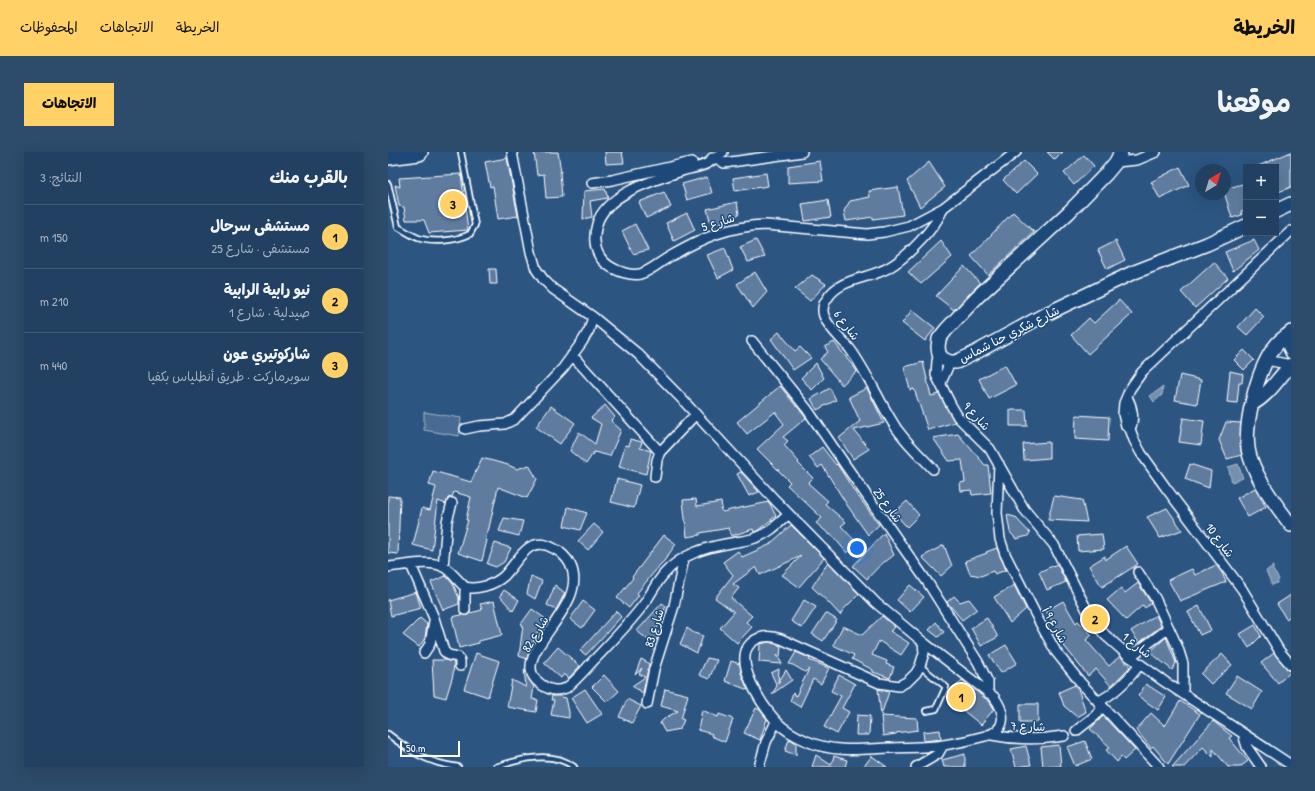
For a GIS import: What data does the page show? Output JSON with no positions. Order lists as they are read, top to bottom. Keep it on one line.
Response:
{"streets":{"street":["شارع 5","شارع 6","شارع شكري حنا شماس","شارع 9","شارع 25","شارع 10","شارع 9 أ","شارع 83","شارع 82","شارع 1","شارع 7"]},"crossings":[["شارع 5","شارع 6"],["شارع شكري حنا شماس","شارع 9"],["شارع 9","شارع 9 أ"],["شارع 9","شارع 1"],["شارع 9 أ","شارع 1"],["شارع 83","شارع 82"]],"scale_bar":"50 m","north":"top right","page":{"header":"الخريطة","nav":["الخريطة","الاتجاهات","المحفوظات"],"title":"موقعنا","buttons":"الاتجاهات","heading":["بالقرب منك","النتائج: 3"],"map_buttons":["+","−"],"pins":["3","2","1"],"list":[{"mark":"1","name":"مستشفى سرحال","note":"مستشفى · شارع 25","value":"150 m"},{"mark":"2","name":"نيو رابية الرابية","note":"صيدلية · شارع 1","value":"210 m"},{"mark":"3","name":"شاركوتيري عون","note":"سوبرماركت · طريق أنطلياس بكفيا","value":"440 m"}],"scale":"50 m"}}
